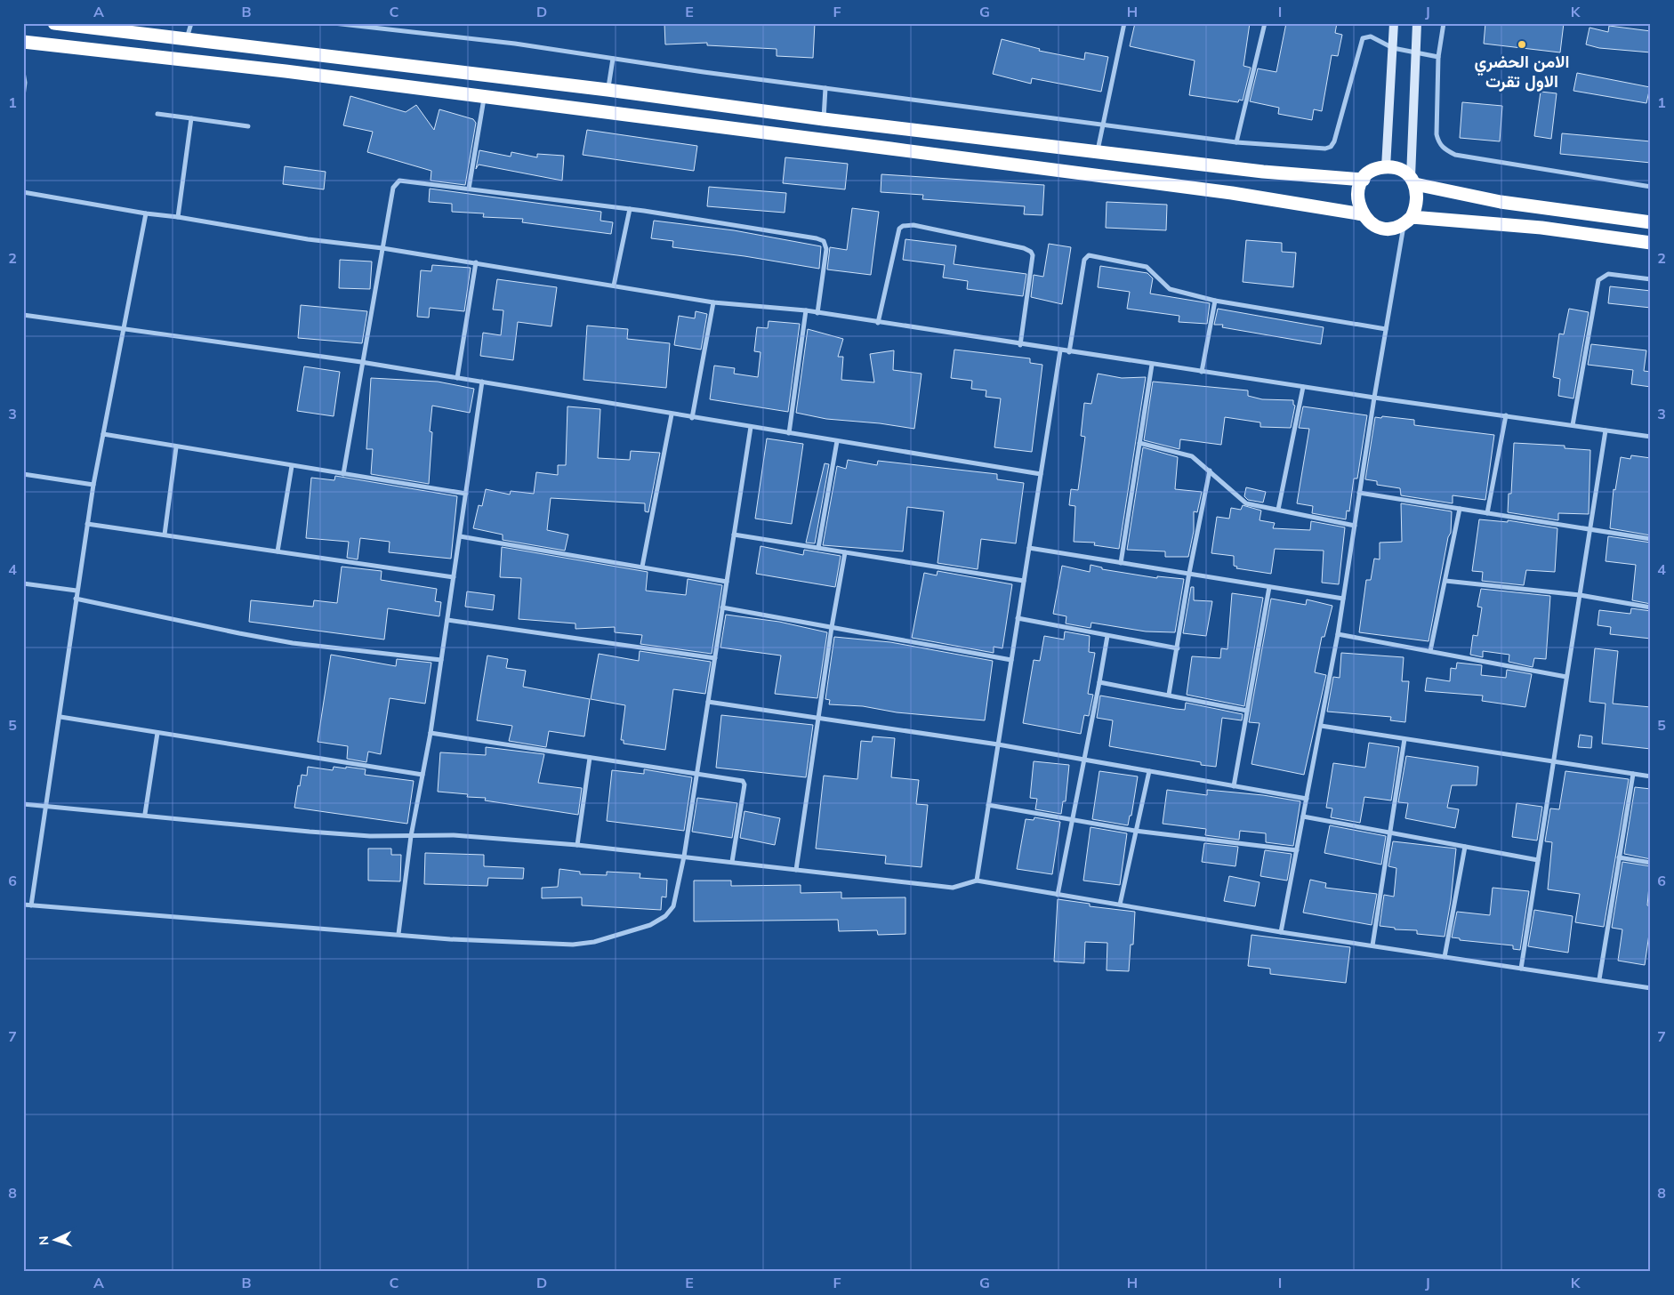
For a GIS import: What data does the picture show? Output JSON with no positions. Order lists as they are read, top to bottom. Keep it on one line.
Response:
{"places":["الامن الحضري الاول تقرت"],"north":"left","grid":{"columns":["A","B","C","D","E","F","G","H","I","J","K"],"rows":["1","2","3","4","5","6","7","8"]}}
